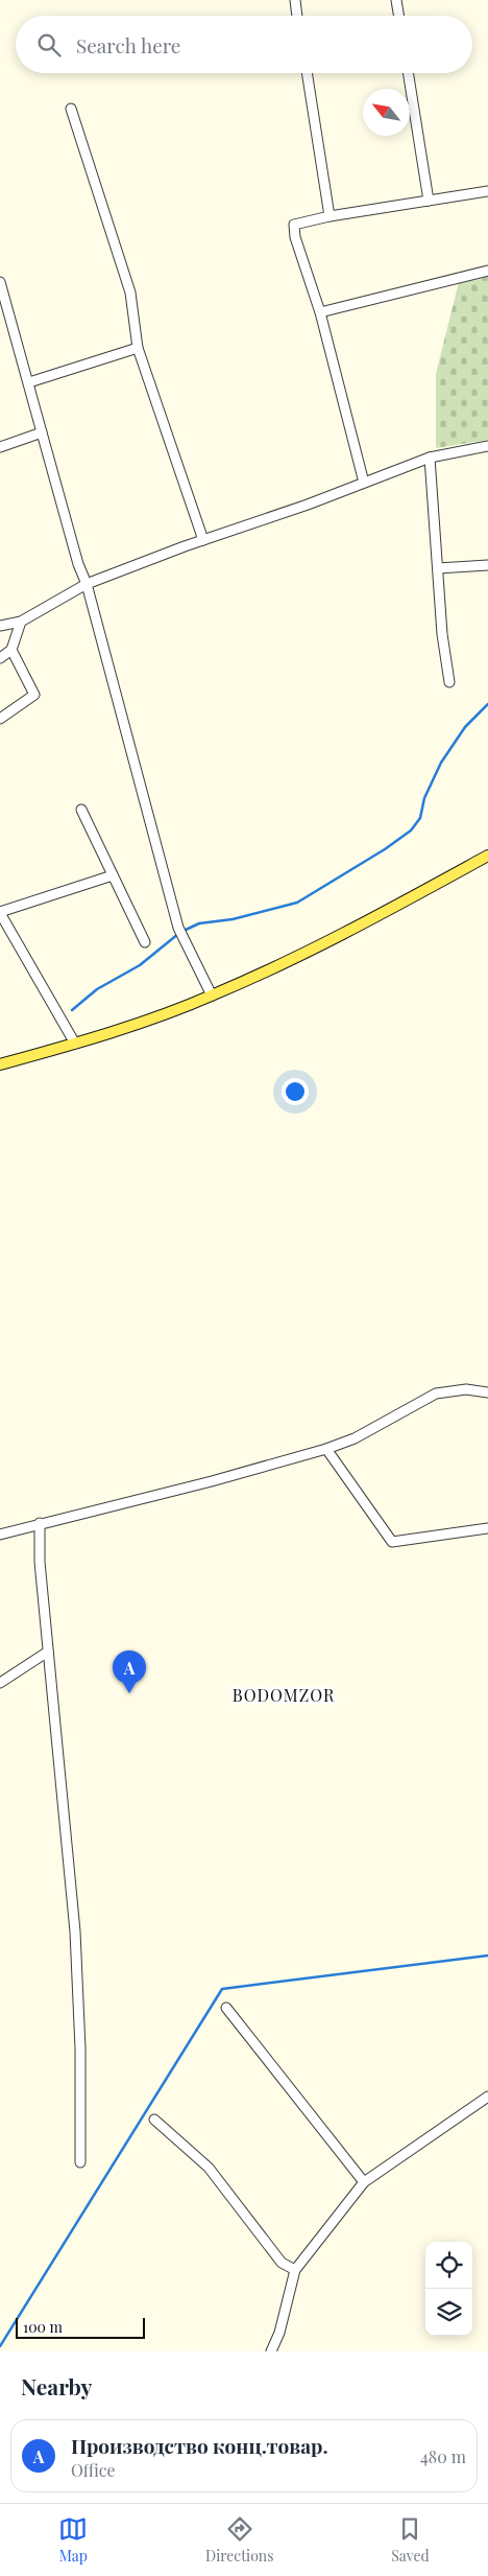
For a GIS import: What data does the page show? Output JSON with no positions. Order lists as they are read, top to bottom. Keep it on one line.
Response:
{"districts":["BODOMZOR"],"scale_bar":"100 m","north":"top left","page":{"search":"Search here","pins":"A","scale":"100 m","heading":"Nearby","list":[{"mark":"A","name":"Производство конц.товар.","note":"Office","value":"480 m"}],"nav":["Map","Directions","Saved"]}}
